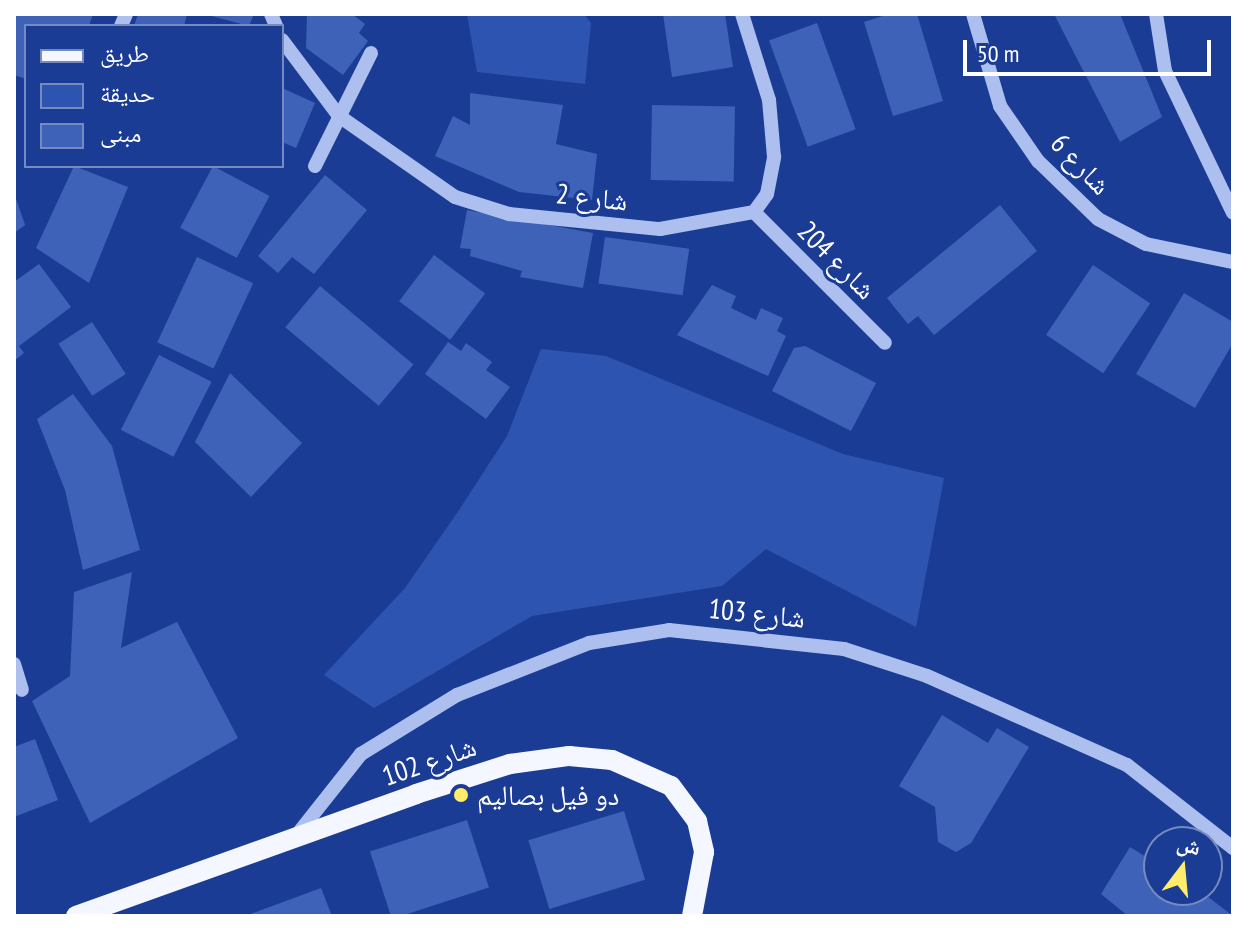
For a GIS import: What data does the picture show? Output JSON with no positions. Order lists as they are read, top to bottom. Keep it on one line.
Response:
{"streets":{"main road":["شارع 102"],"street":["شارع 6","شارع 2","شارع 204","شارع 103"]},"crossings":[["شارع 2","شارع 204"],["شارع 103","شارع 102"]],"places":["دو فيل بصاليم"],"legend":["طريق","حديقة","مبنى"],"scale_bar":"50 m","north":"top"}
